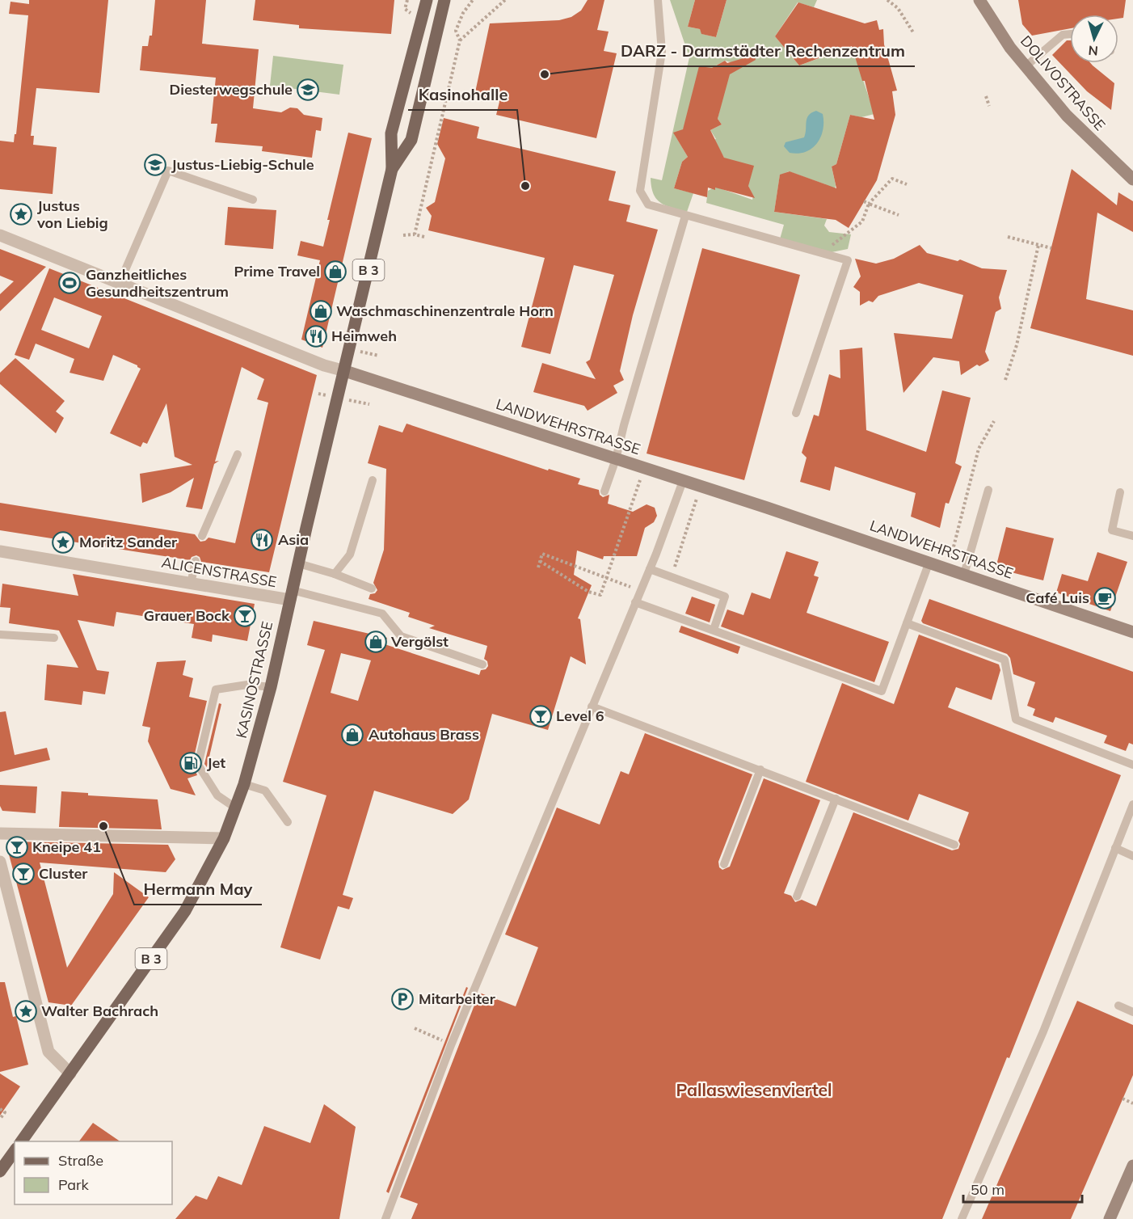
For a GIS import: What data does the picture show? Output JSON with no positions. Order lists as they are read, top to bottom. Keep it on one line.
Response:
{"streets":{"main road":["B 3","KASINOSTRASSE"],"street":["DOLIVOSTRASSE","LANDWEHRSTRASSE","ALICENSTRASSE"]},"crossings":[["LANDWEHRSTRASSE","KASINOSTRASSE"],["ALICENSTRASSE","KASINOSTRASSE"]],"districts":["Pallaswiesenviertel"],"places":{"other":["DARZ - Darmstädter Rechenzentrum","Kasinohalle","Hermann May"],"school or university":["Diesterwegschule","Justus-Liebig-Schule"],"place":["Justus von Liebig","Moritz Sander","Walter Bachrach"],"shop":["Prime Travel","Waschmaschinenzentrale Horn","Vergölst","Autohaus Brass"],"sports":["Ganzheitliches Gesundheitszentrum"],"restaurant":["Heimweh","Asia"],"cafe":["Café Luis"],"bar":["Grauer Bock","Level 6","Kneipe 41","Cluster"],"fuel station":["Jet"],"parking":["Mitarbeiter"]},"legend":["Straße","Park"],"scale_bar":"50 m","north":"bottom"}
